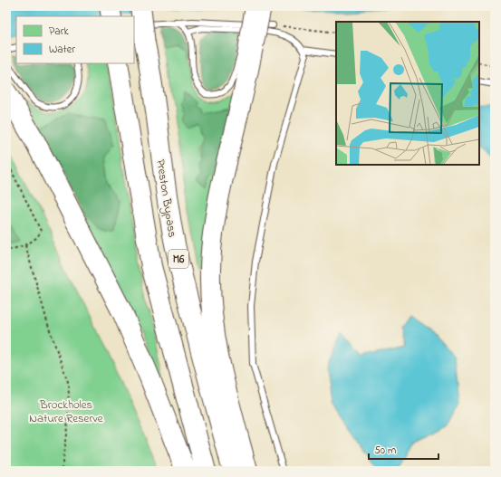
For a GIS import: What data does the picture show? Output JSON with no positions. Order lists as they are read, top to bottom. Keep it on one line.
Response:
{"streets":{"highway":["Preston Bypass","M6"]},"parks":["Brockholes Nature Reserve"],"legend":["Park","Water"],"scale_bar":"50 m"}
